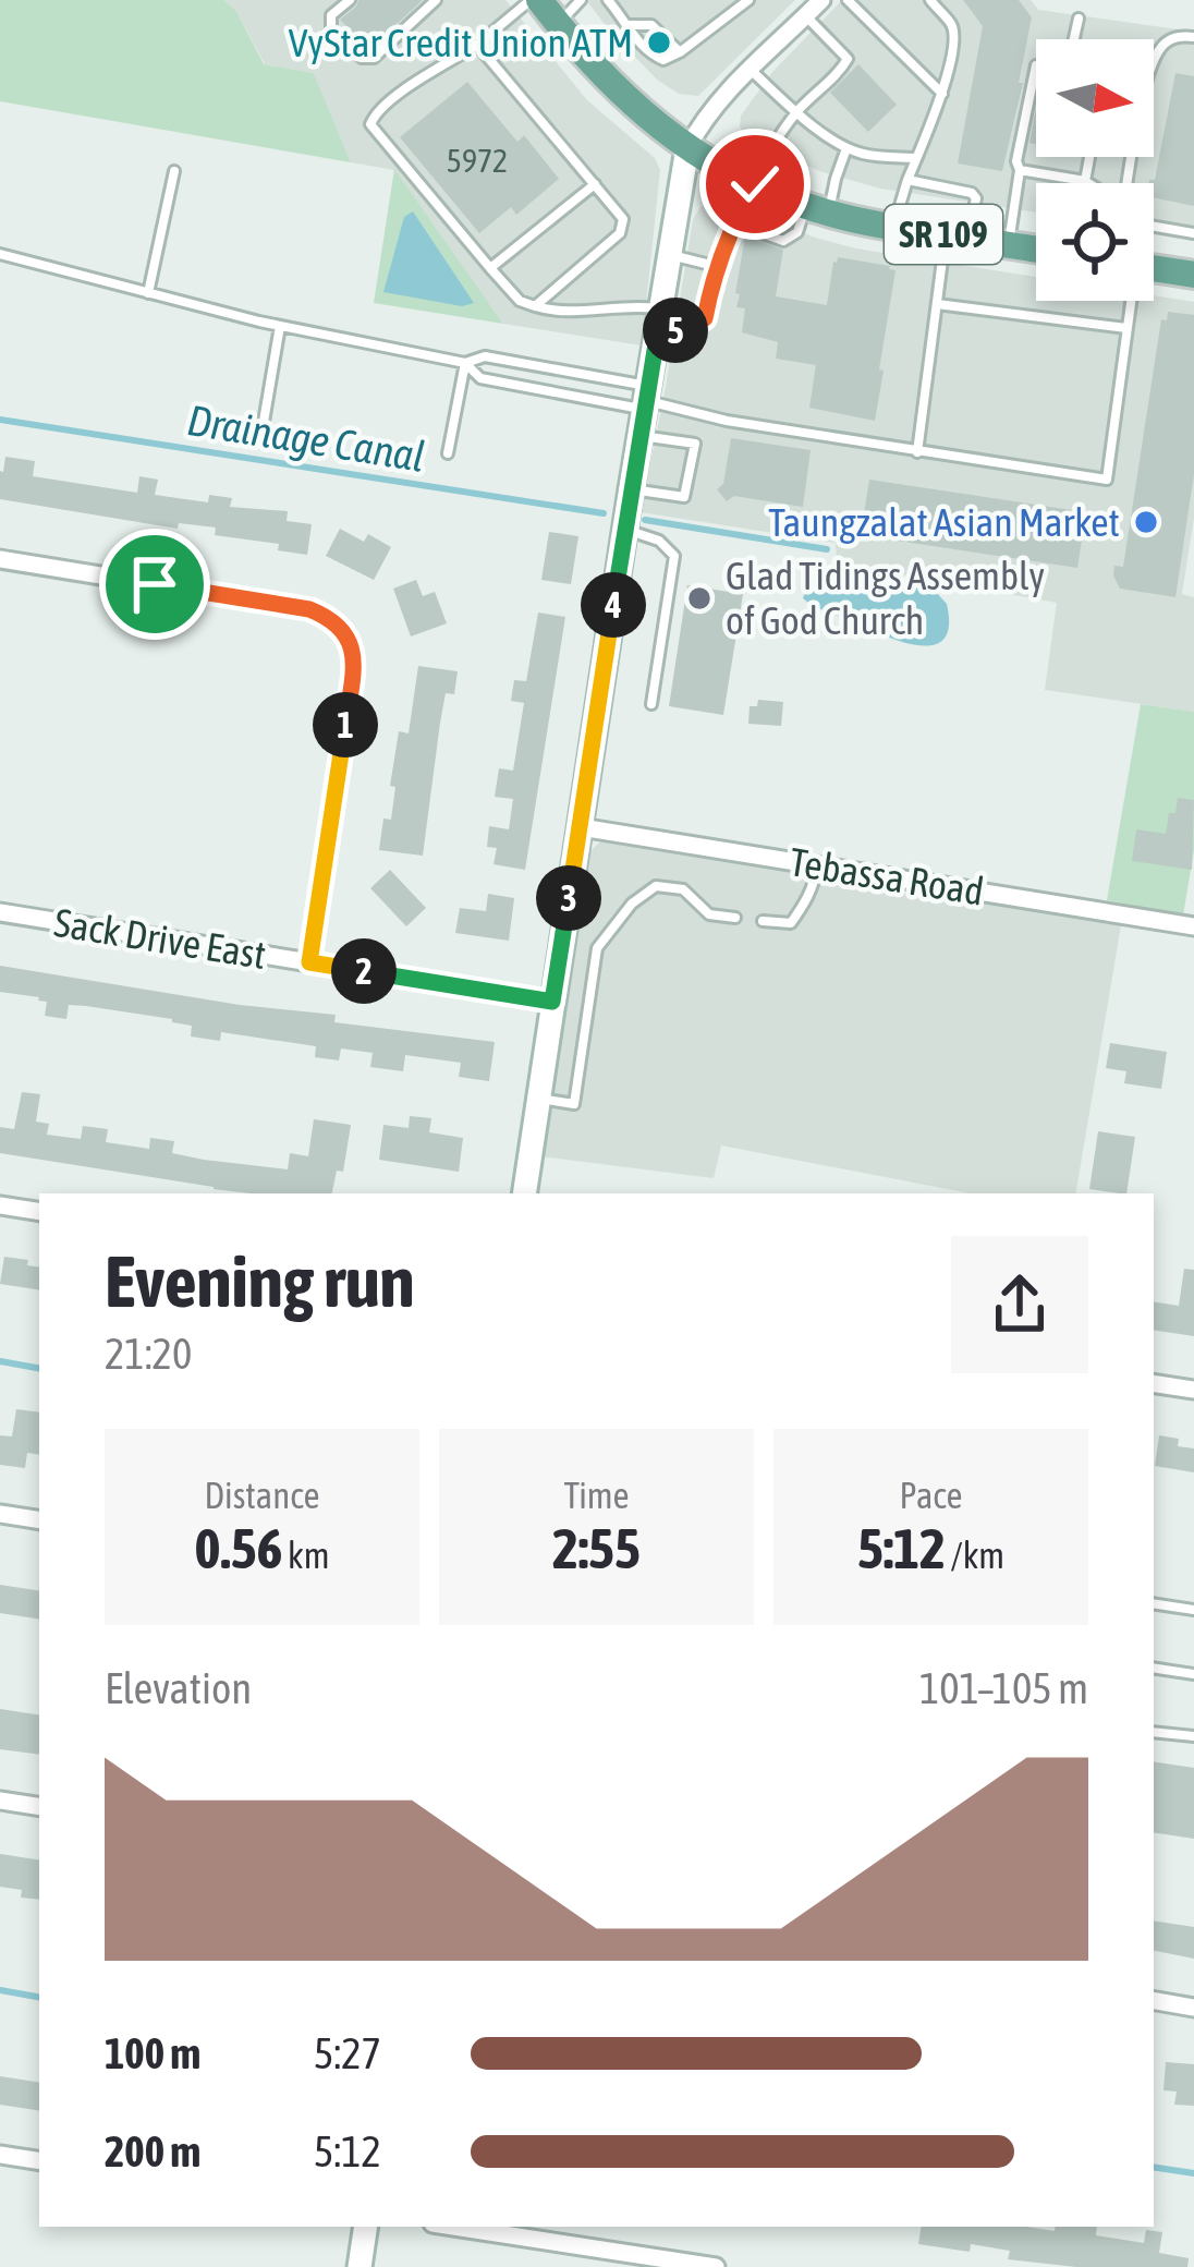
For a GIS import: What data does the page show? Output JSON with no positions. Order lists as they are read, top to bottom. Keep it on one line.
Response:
{"streets":{"main road":["SR 109"],"street":["Tebassa Road","Sack Drive East"]},"water":["Drainage Canal"],"places":["VyStar Credit Union ATM","Taungzalat Asian Market","Glad Tidings Assembly of God Church"],"house_numbers":["5972"],"north":"right","page":{"pins":["5","4","1","3","2"],"heading":["Evening run","21:20"],"stats":[["Distance","0.56 km"],["Time","2:55"],["Pace","5:12 /km"]],"chart":["Elevation","101–105 m"],"list":[{"name":"100 m","note":"5:27"},{"name":"200 m","note":"5:12"}]}}
